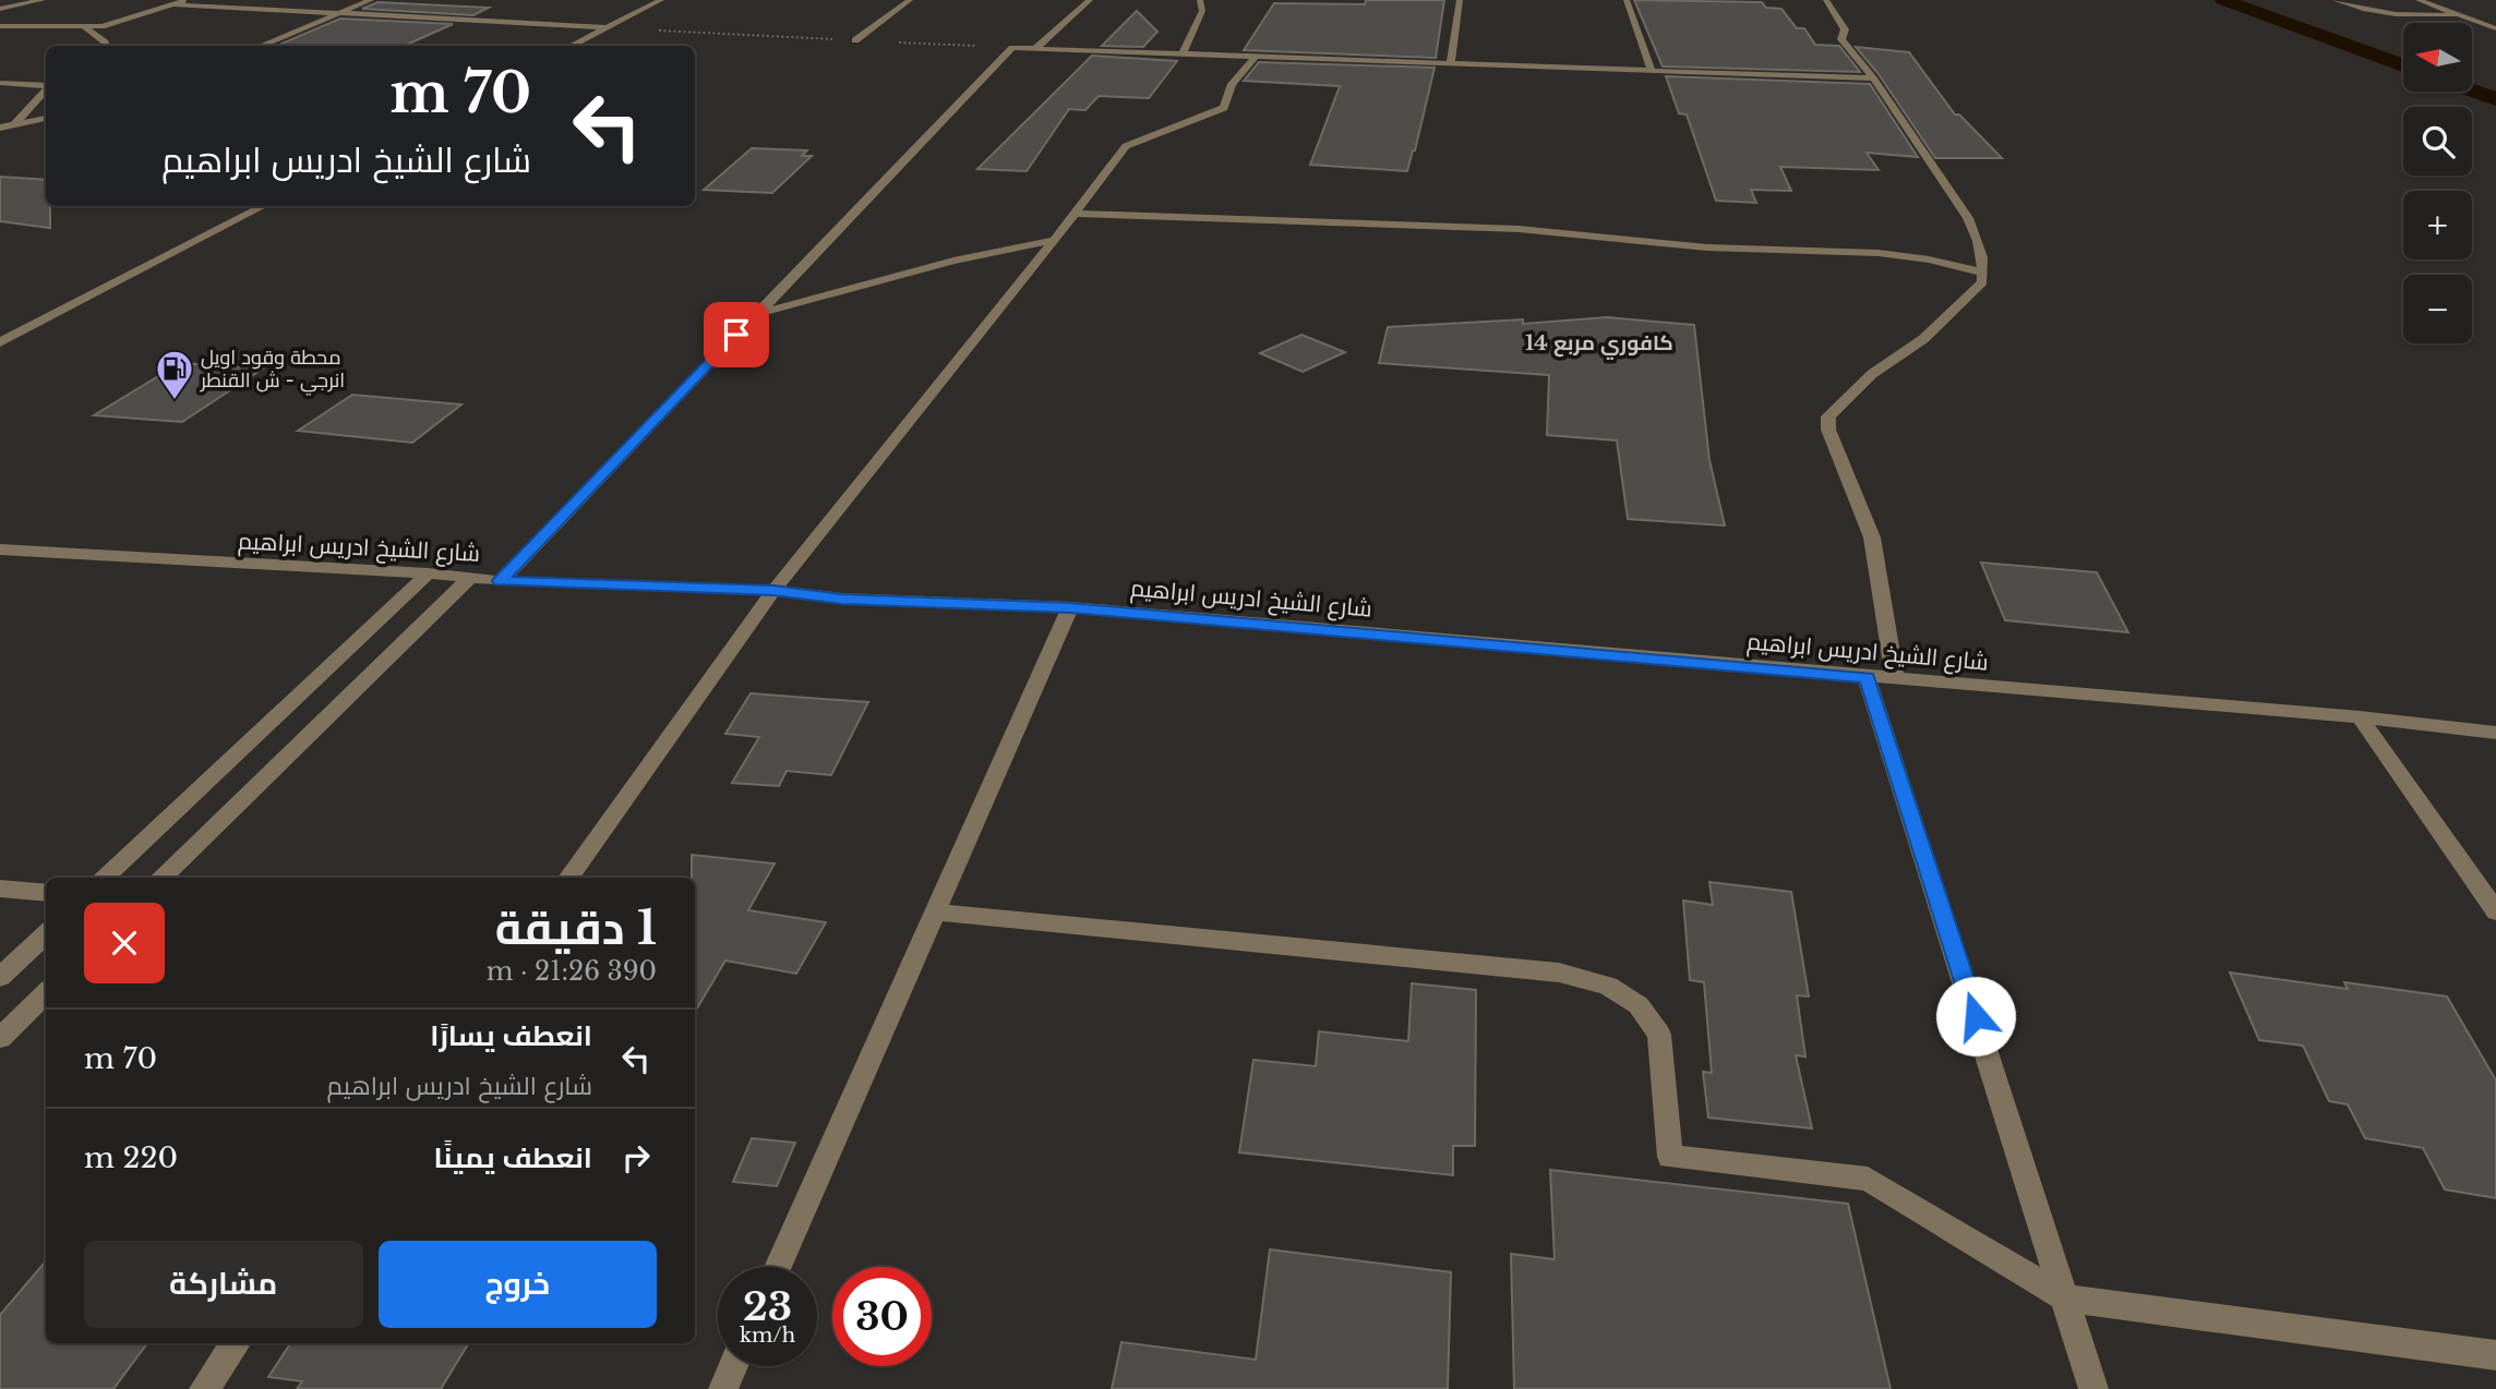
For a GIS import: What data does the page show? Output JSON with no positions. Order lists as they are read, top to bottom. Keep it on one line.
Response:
{"streets":{"street":["شارع الشيخ ادريس ابراهيم"]},"districts":["كافوري مربع 14"],"places":{"fuel station":["محطة وقود اويل انرجي - ش القنطر"]},"north":"left","page":{"map_buttons":["+","−"],"turn":["70 m","شارع الشيخ ادريس ابراهيم"],"heading":["1 دقيقة","390 m · 21:26"],"list":[{"name":"انعطف يسارًا","note":"شارع الشيخ ادريس ابراهيم","value":"70 m"},{"name":"انعطف يمينًا","value":"220 m"}],"buttons":["خروج","مشاركة"],"speed":"23 km/h","limit":"30"}}
